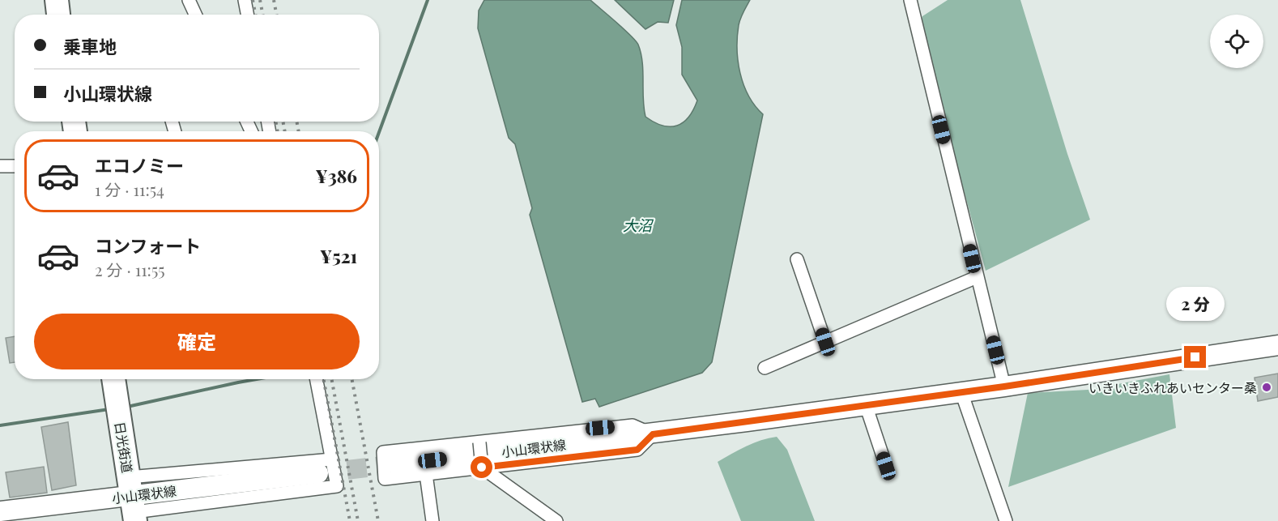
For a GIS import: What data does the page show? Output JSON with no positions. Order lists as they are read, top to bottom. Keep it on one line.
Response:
{"streets":{"highway":["日光街道"],"main road":["小山環状線"]},"crossings":[["日光街道","小山環状線"]],"water":["大沼"],"places":["いきいきふれあいセンター桑"],"page":{"banner":["乗車地","小山環状線"],"list":[{"name":"エコノミー","note":"1 分 · 11:54","value":"¥386"},{"name":"コンフォート","note":"2 分 · 11:55","value":"¥521"}],"bubble":"2 分","buttons":"確定"}}
